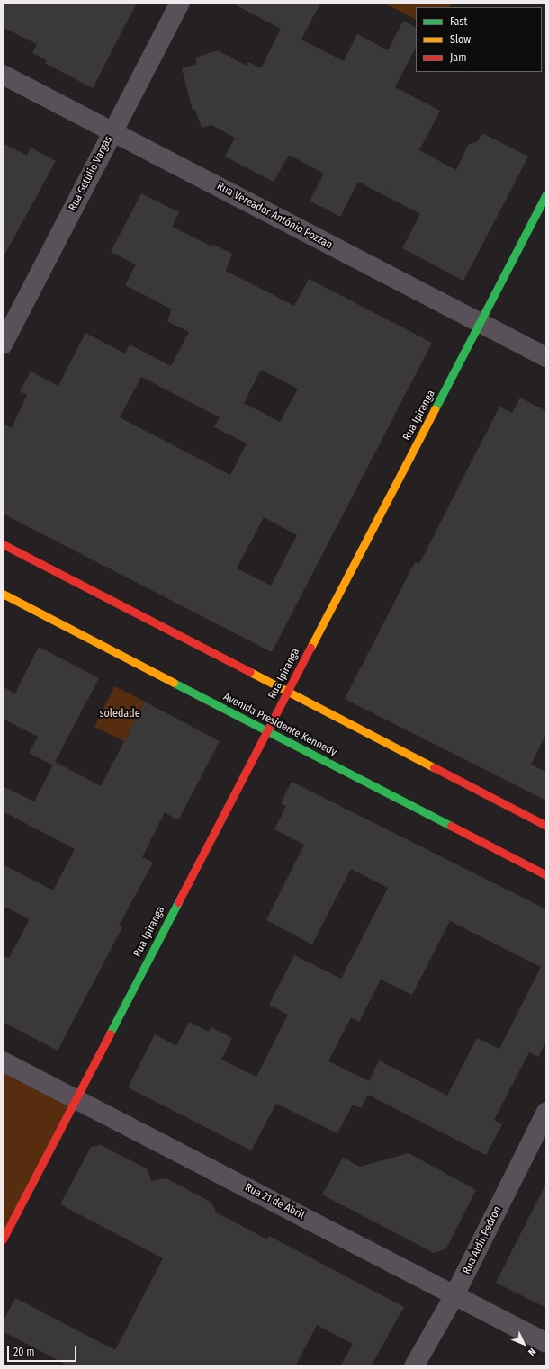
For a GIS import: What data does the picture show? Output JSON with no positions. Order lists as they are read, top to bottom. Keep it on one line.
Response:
{"streets":{"main road":["Rua Ipiranga","Avenida Presidente Kennedy"],"street":["Rua Getúlio Vargas","Rua Vereador Antônio Pozzan","Rua 21 de Abril","Rua Aldir Pedron"]},"crossings":[["Rua Getúlio Vargas","Rua Vereador Antônio Pozzan"],["Rua Vereador Antônio Pozzan","Rua Ipiranga"],["Rua Ipiranga","Avenida Presidente Kennedy"],["Rua Ipiranga","Rua 21 de Abril"],["Rua 21 de Abril","Rua Aldir Pedron"]],"parks":["soledade"],"legend":["Fast","Slow","Jam"],"scale_bar":"20 m","north":"bottom right"}
